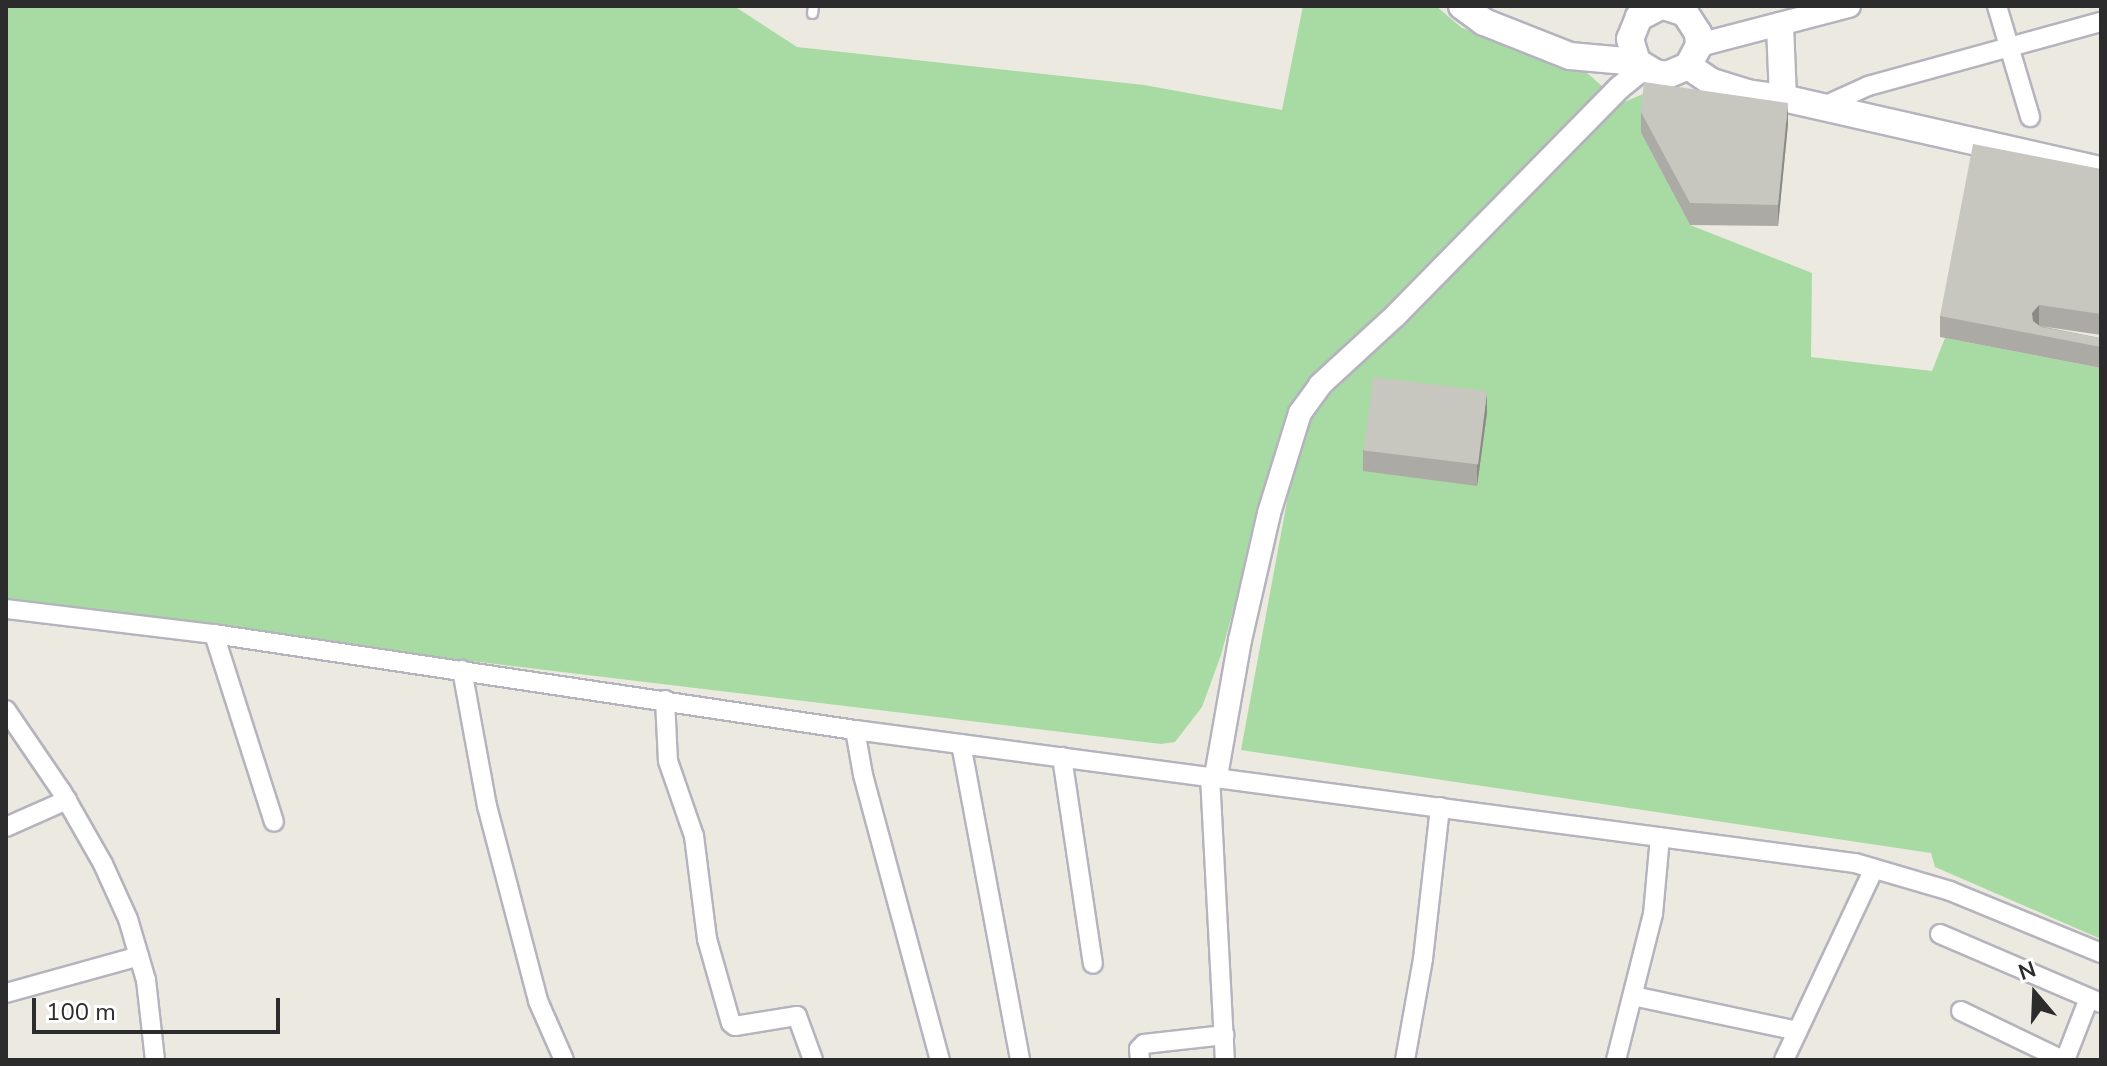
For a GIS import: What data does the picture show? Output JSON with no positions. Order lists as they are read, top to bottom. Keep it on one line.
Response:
{"scale_bar":"100 m","north":"top"}
